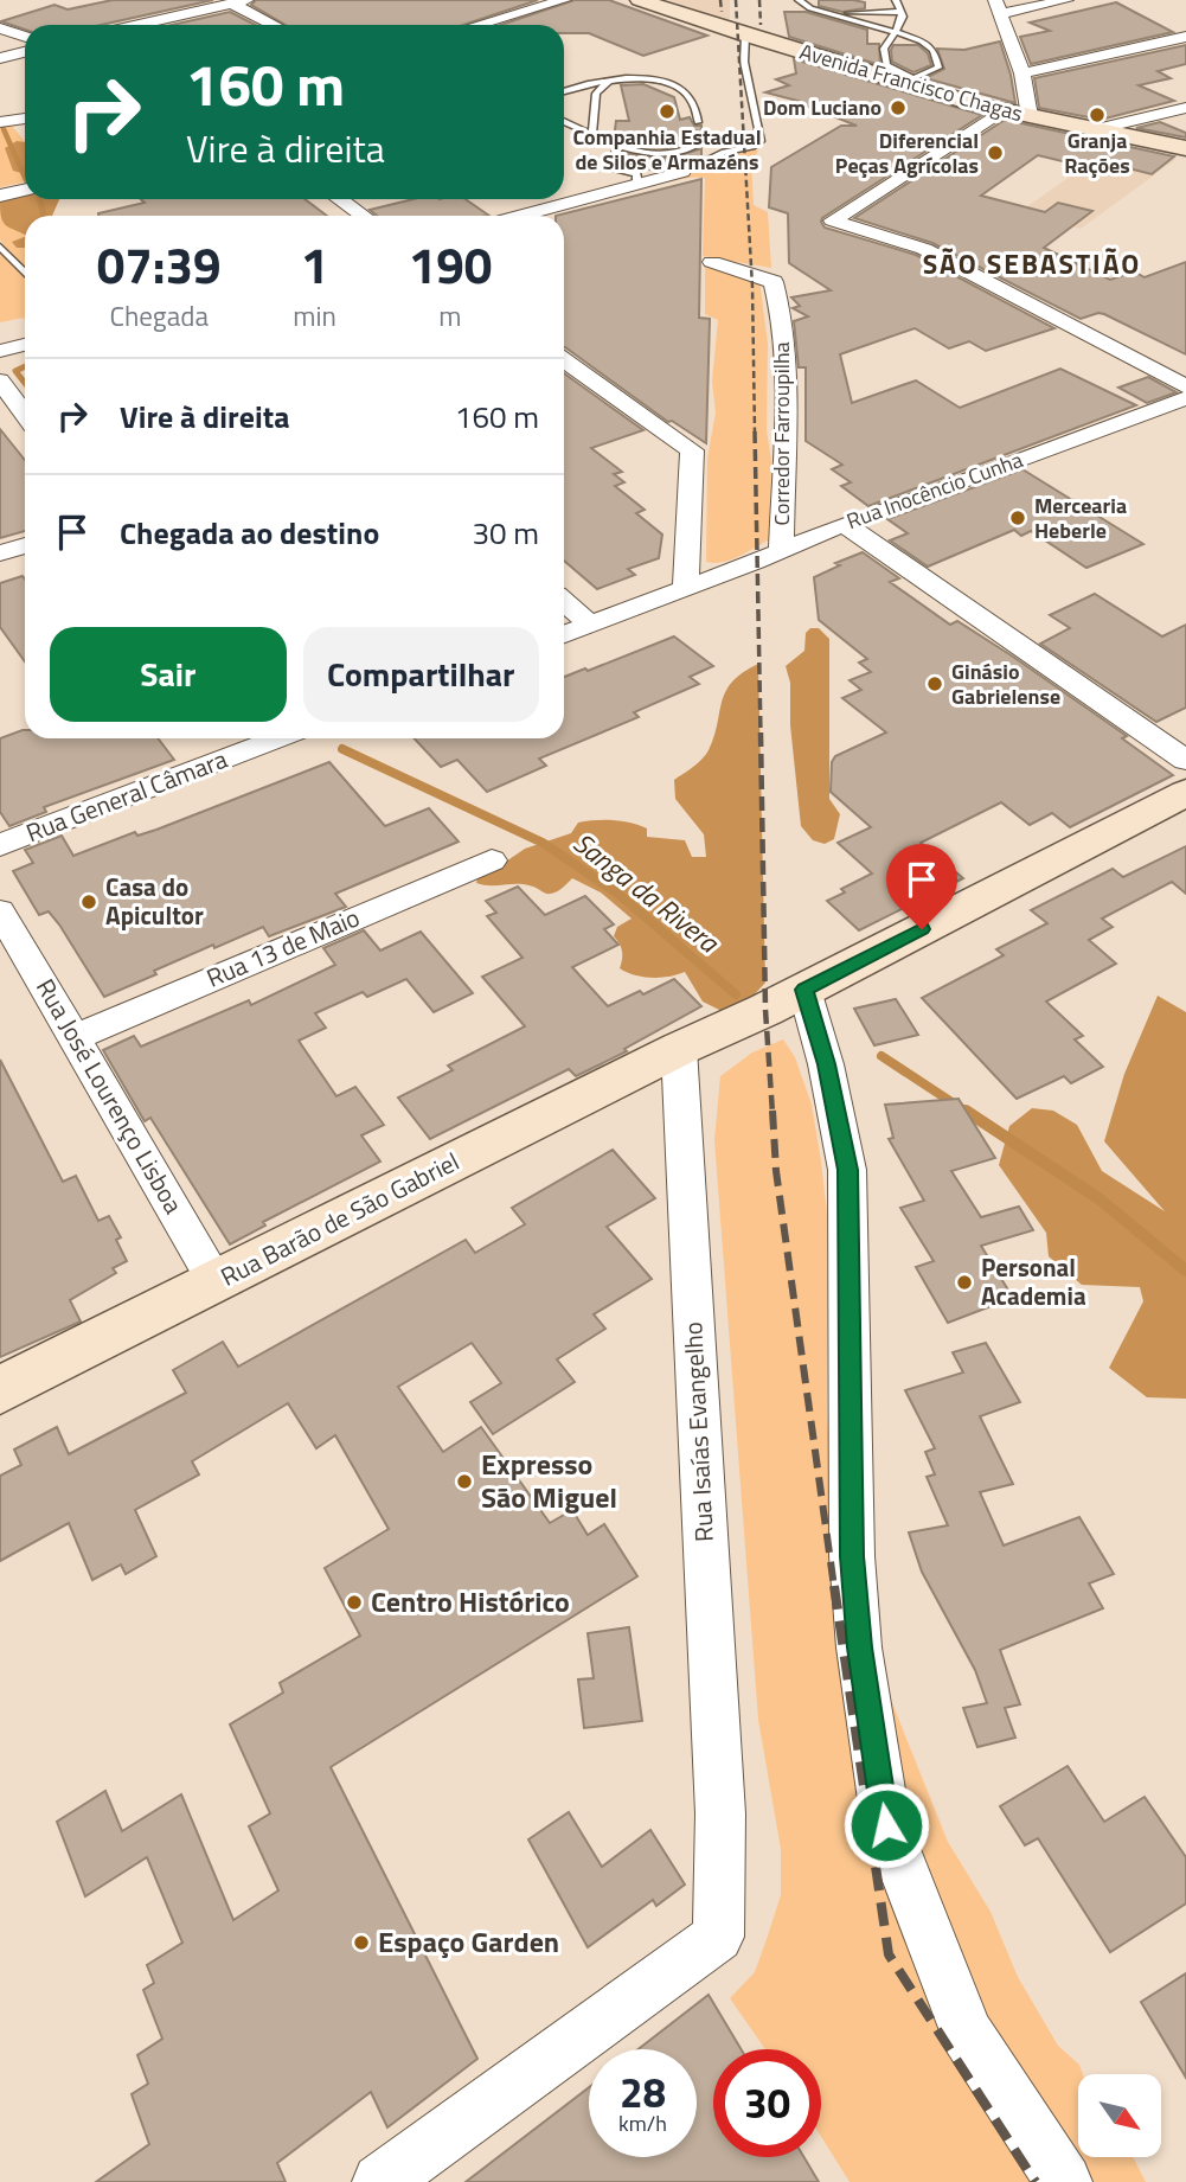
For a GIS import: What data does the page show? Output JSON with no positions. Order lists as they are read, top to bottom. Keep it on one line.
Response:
{"streets":{"main road":["Avenida Francisco Chagas","Rua Barão de São Gabriel"],"street":["Corredor Farroupilha","Rua Inocêncio Cunha","Rua General Câmara","Rua 13 de Maio","Rua José Lourenço Lisboa","Rua Isaías Evangelho"]},"crossings":[["Corredor Farroupilha","Rua Inocêncio Cunha"],["Rua 13 de Maio","Rua José Lourenço Lisboa"],["Rua José Lourenço Lisboa","Rua Barão de São Gabriel"],["Rua Barão de São Gabriel","Rua Isaías Evangelho"]],"districts":["SÃO SEBASTIÃO"],"water":["Sanga da Rivera"],"places":["Dom Luciano","Companhia Estadual de Silos e Armazéns","Granja Rações","Diferencial Peças Agrícolas","Mercearia Heberle","Ginásio Gabrielense","Casa do Apicultor","Personal Academia","Expresso São Miguel","Centro Histórico","Espaço Garden"],"north":"bottom right","page":{"turn":["160 m","Vire à direita"],"eta":["07:39","Chegada","1","min","190","m"],"list":[{"name":"Vire à direita","value":"160 m"},{"name":"Chegada ao destino","value":"30 m"}],"buttons":["Sair","Compartilhar"],"speed":"28 km/h","limit":"30"}}
